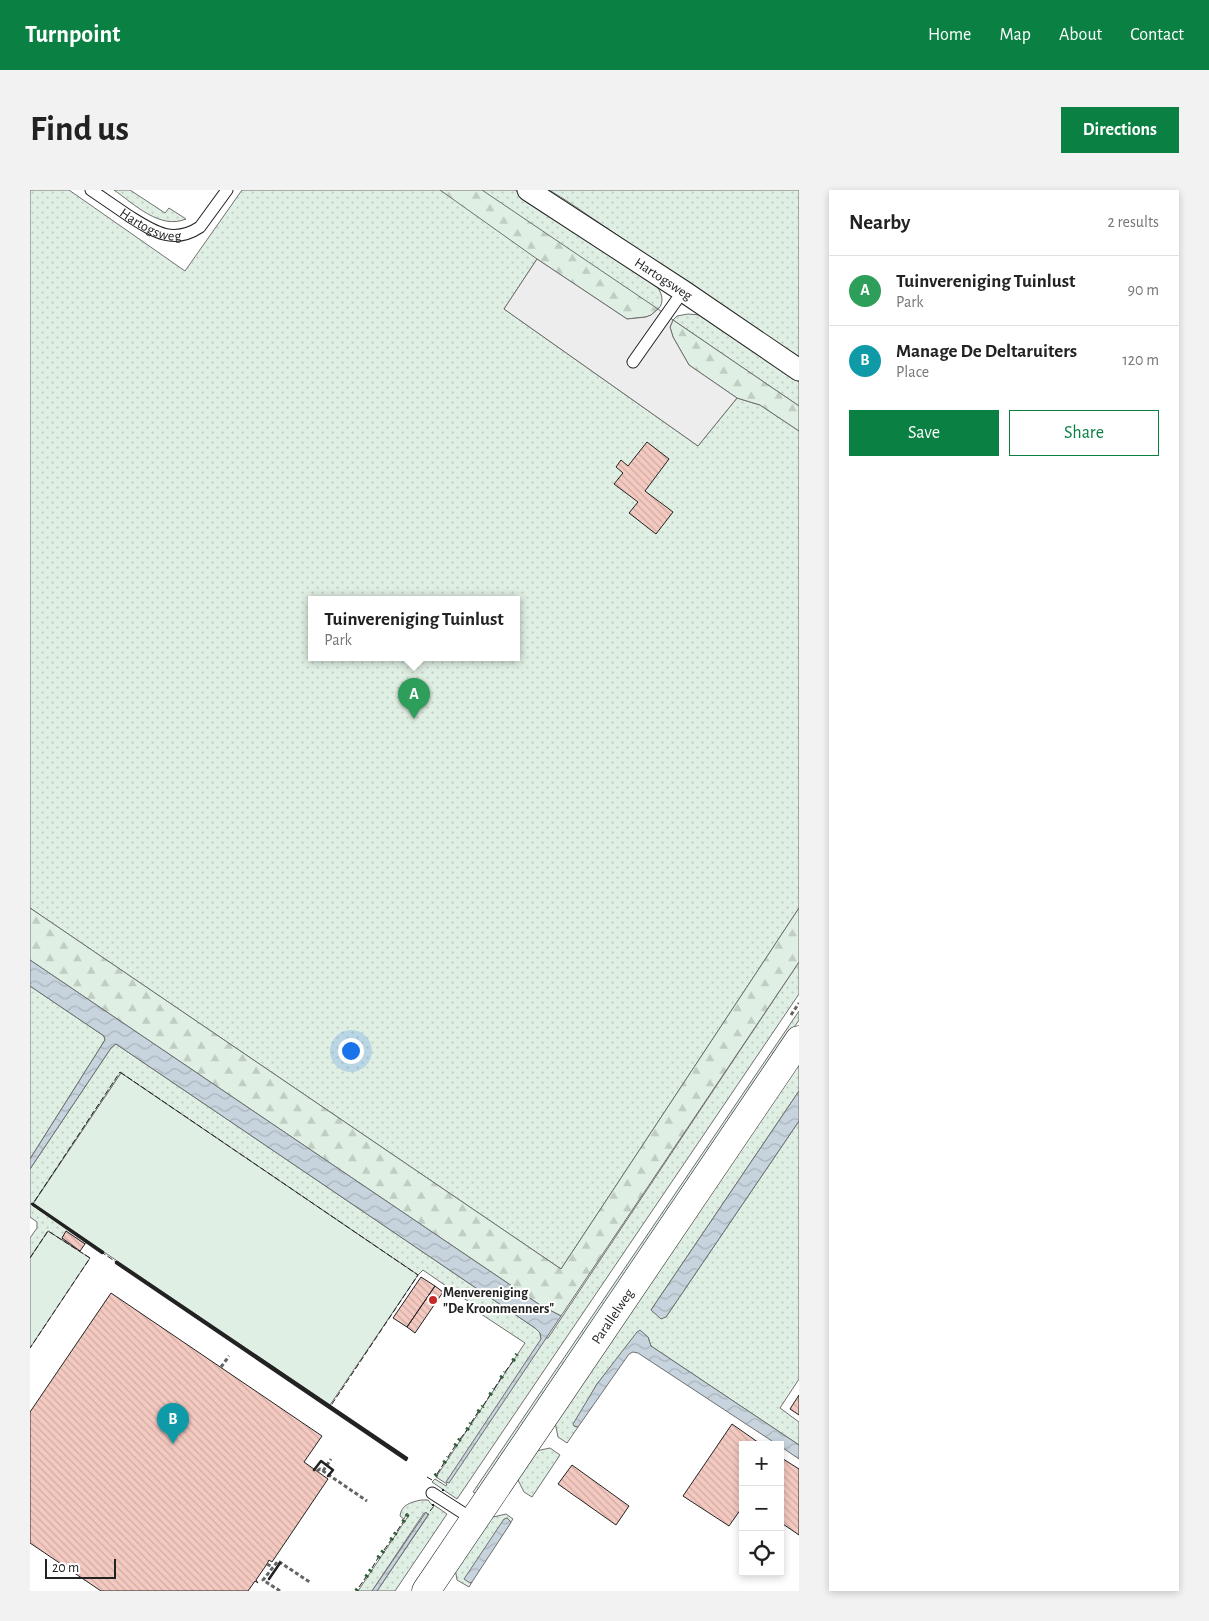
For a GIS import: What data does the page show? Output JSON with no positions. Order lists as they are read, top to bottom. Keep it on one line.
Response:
{"streets":{"street":["Hartogsweg","Parallelweg"]},"places":["Menvereniging \"De Kroonmenners\""],"scale_bar":"20 m","page":{"header":"Turnpoint","nav":["Home","Map","About","Contact"],"buttons":["Directions",["Save","Share"]],"title":"Find us","heading":["Nearby","2 results"],"list":[{"mark":"A","name":"Tuinvereniging Tuinlust","note":"Park","value":"90 m"},{"mark":"B","name":"Manage De Deltaruiters","note":"Place","value":"120 m"}],"popup":["Tuinvereniging Tuinlust","Park"],"pins":["A","B"],"map_buttons":["+","−"],"scale":"20 m"}}
